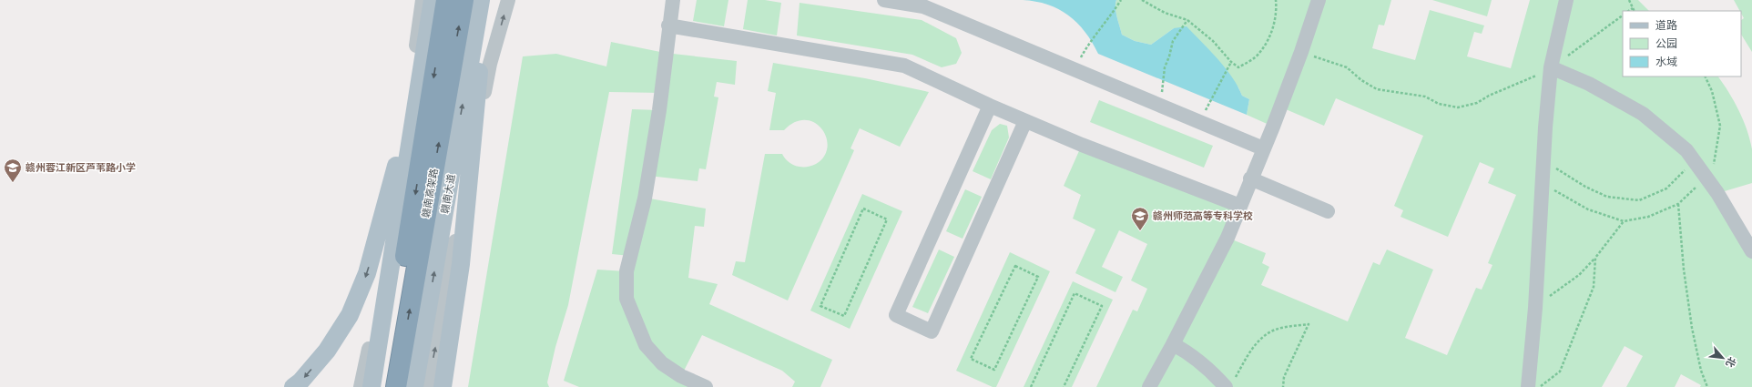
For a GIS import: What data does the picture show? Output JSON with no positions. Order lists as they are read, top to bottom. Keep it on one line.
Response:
{"streets":{"highway":["赣南高架路"],"main road":["赣南大道"]},"places":{"school or university":["赣州蓉江新区芦苇路小学","赣州师范高等专科学校"]},"legend":["道路","公园","水域"],"north":"bottom right"}
